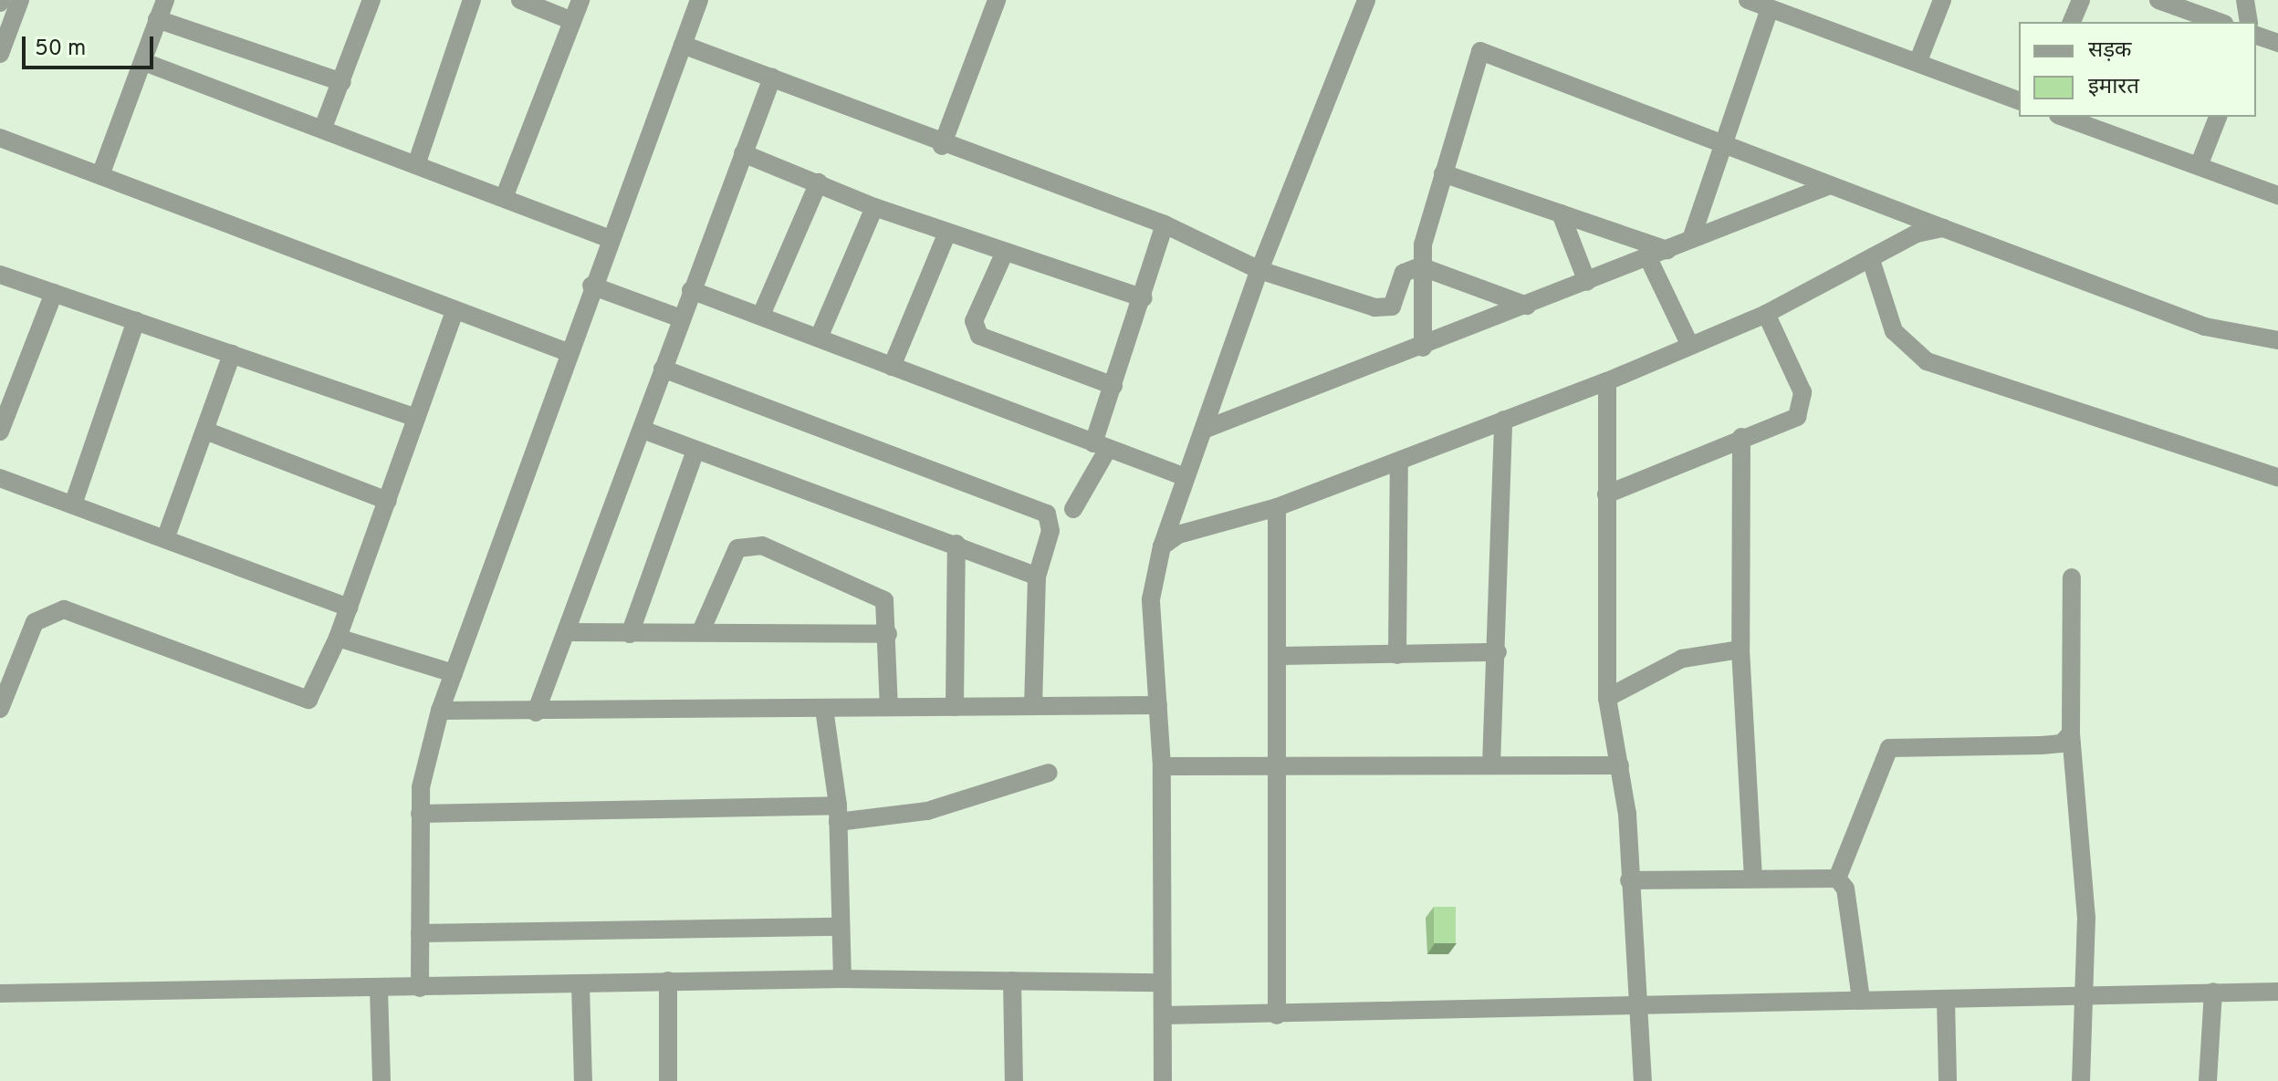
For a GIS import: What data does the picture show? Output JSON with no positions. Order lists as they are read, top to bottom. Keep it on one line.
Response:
{"legend":["सड़क","इमारत"],"scale_bar":"50 m"}
